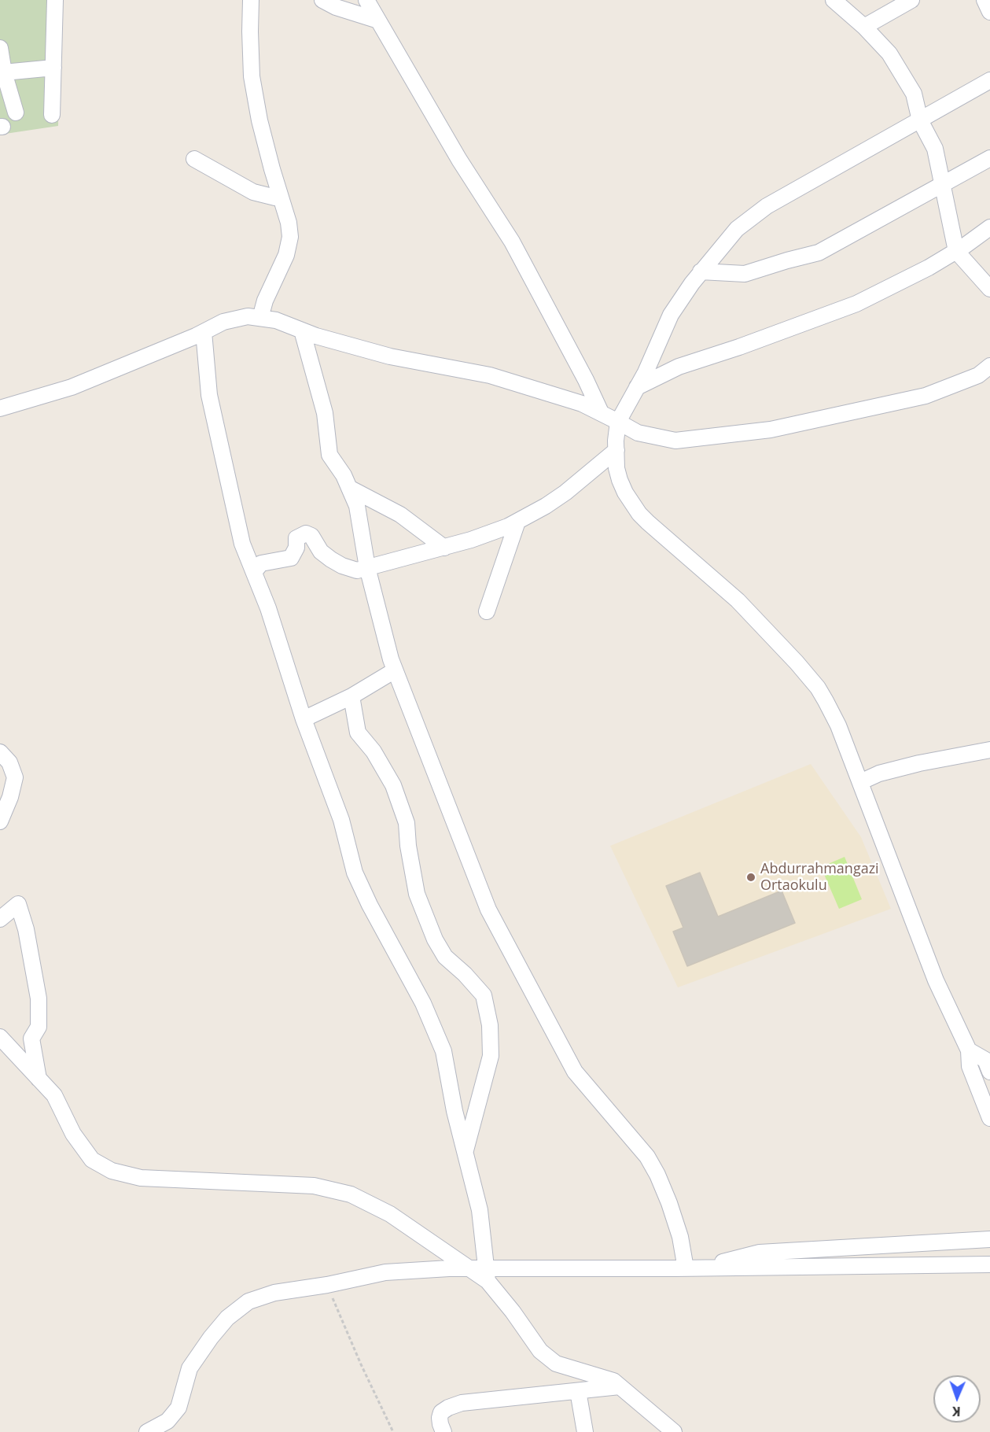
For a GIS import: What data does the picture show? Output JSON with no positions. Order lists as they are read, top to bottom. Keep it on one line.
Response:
{"places":["Abdurrahmangazi Ortaokulu"],"north":"bottom"}
